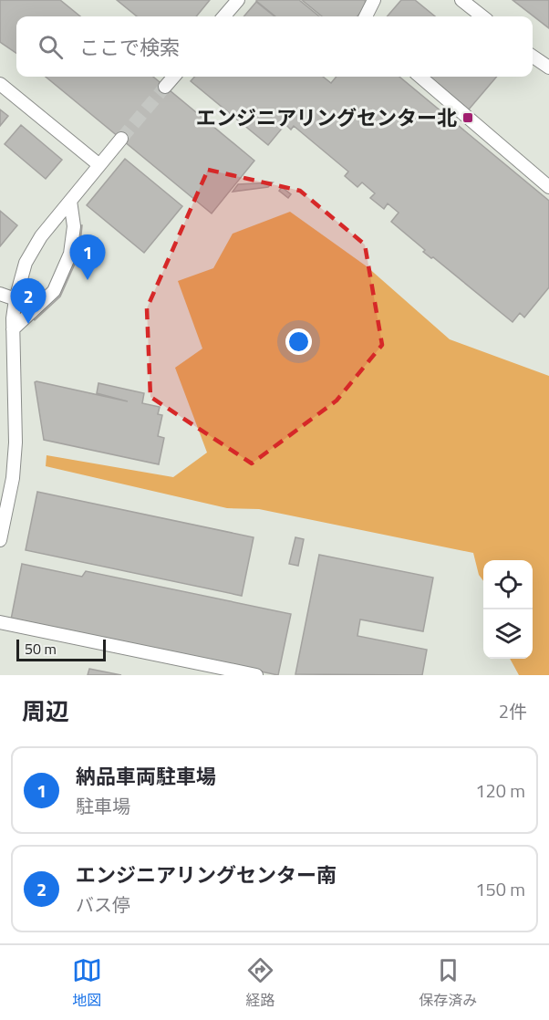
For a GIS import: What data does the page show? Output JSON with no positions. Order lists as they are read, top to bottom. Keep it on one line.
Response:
{"places":{"transit":["エンジニアリングセンター北"]},"scale_bar":"50 m","page":{"search":"ここで検索","pins":["1","2"],"scale":"50 m","heading":["周辺","2件"],"list":[{"mark":"1","name":"納品車両駐車場","note":"駐車場","value":"120 m"},{"mark":"2","name":"エンジニアリングセンター南","note":"バス停","value":"150 m"}],"nav":["地図","経路","保存済み"]}}
